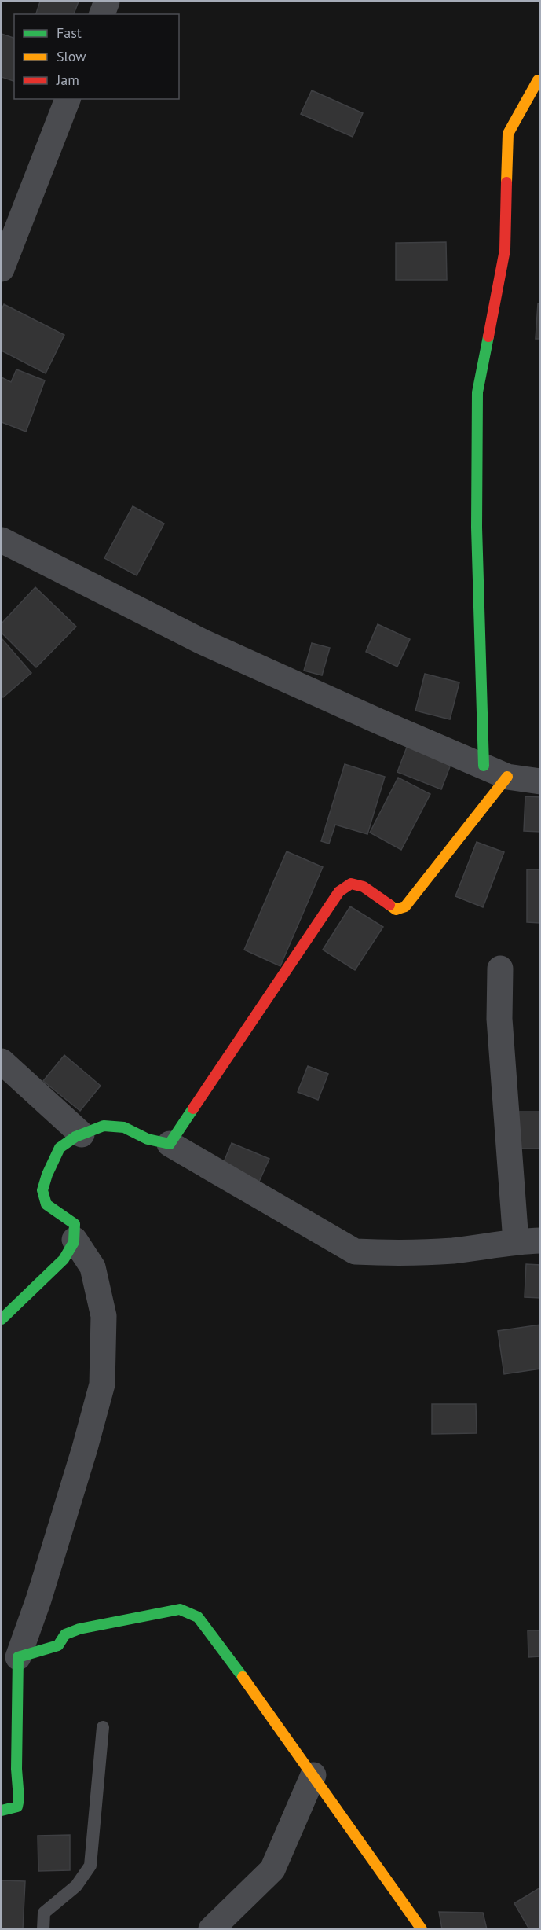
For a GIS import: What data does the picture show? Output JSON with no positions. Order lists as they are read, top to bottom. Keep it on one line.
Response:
{"legend":["Fast","Slow","Jam"]}
